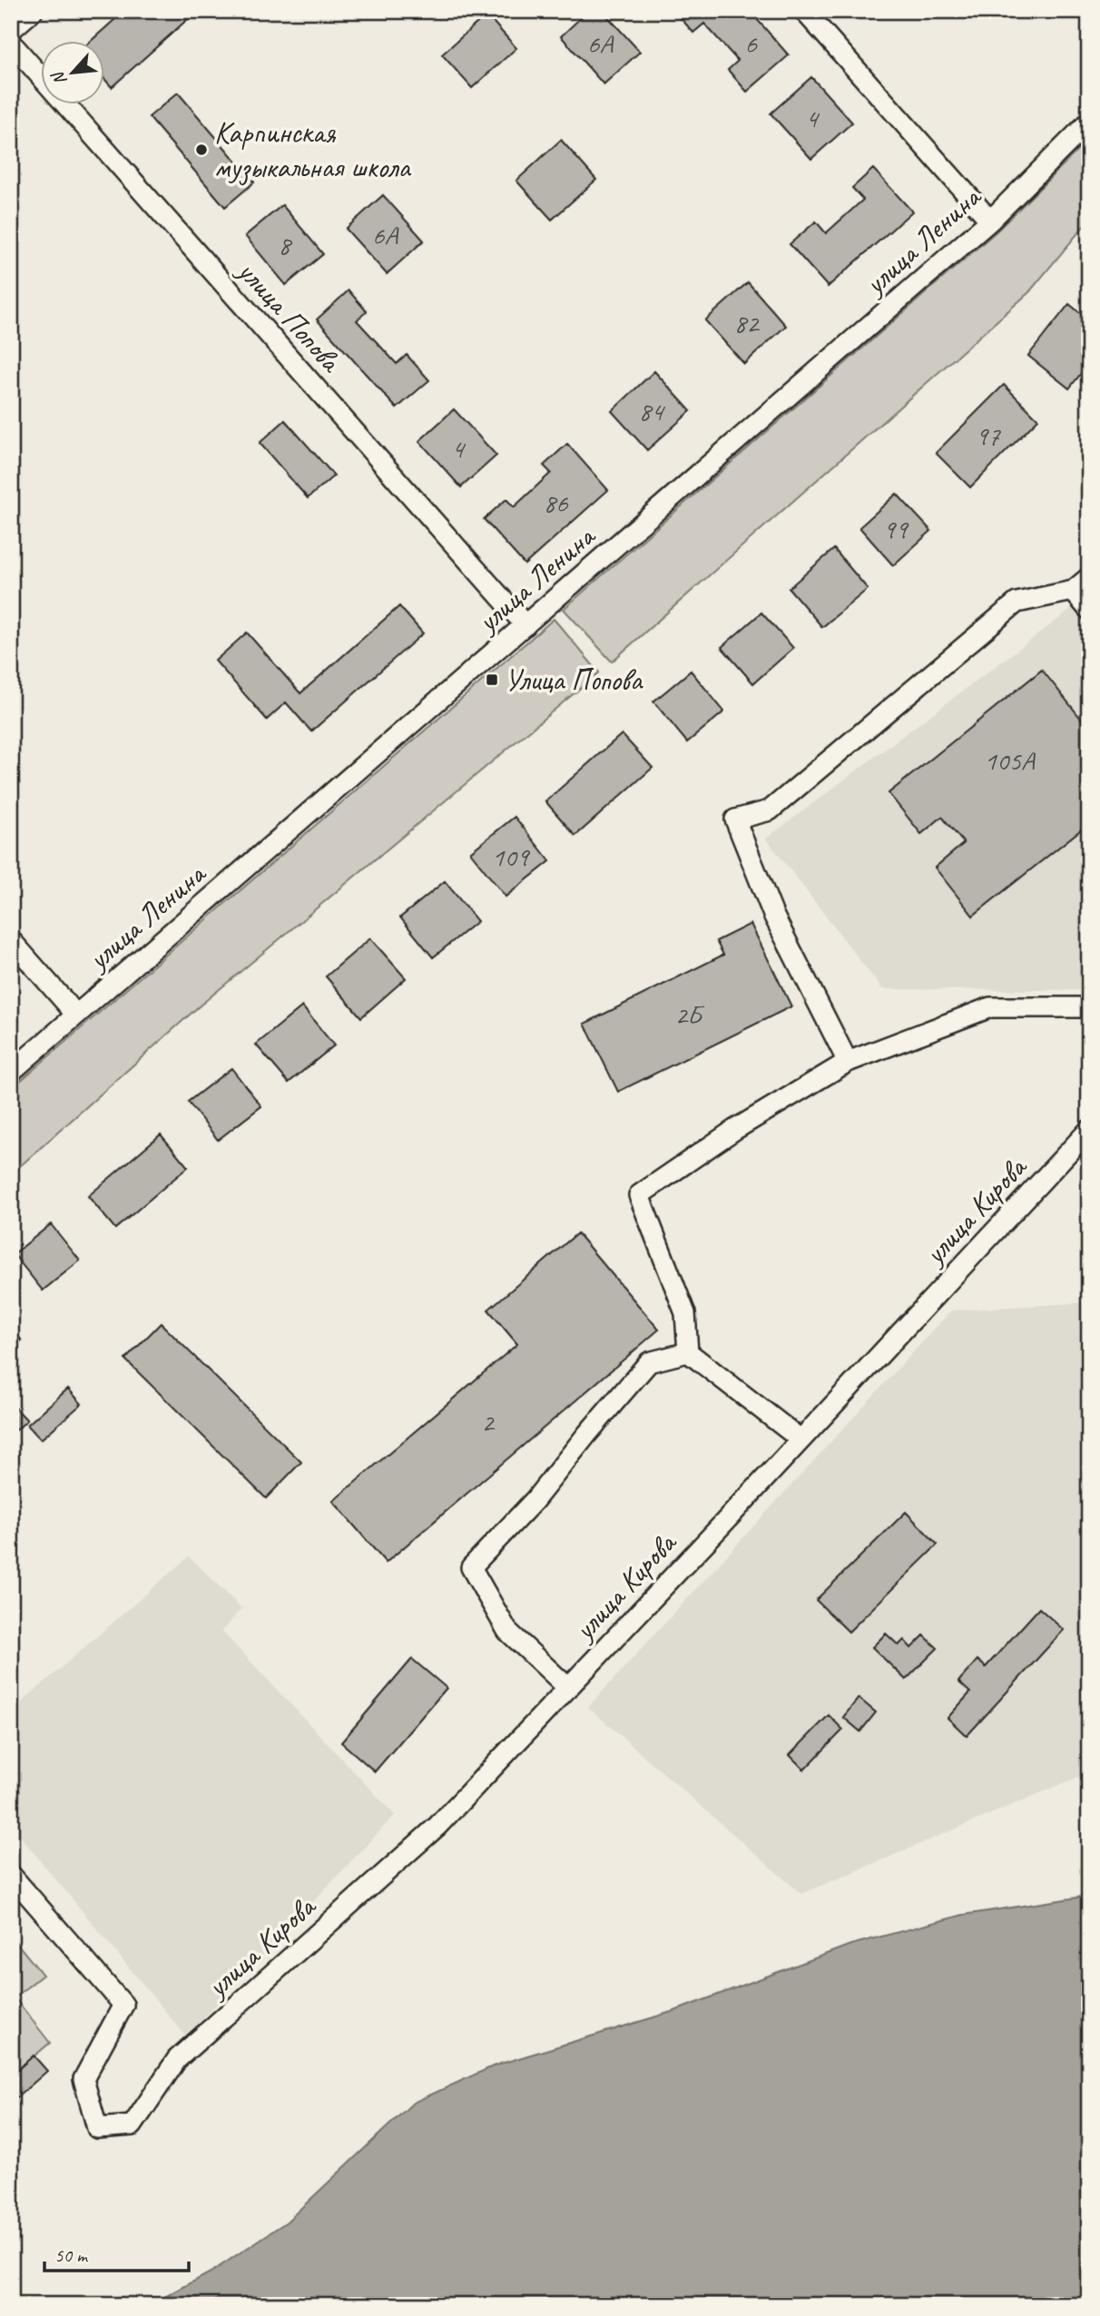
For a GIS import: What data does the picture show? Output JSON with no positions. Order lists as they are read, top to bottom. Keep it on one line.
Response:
{"streets":{"street":["улица Ленина","улица Попова","улица Кирова"]},"crossings":[["улица Ленина","улица Попова"]],"places":{"other":["Карпинская музыкальная школа"],"transit":["Улица Попова"]},"house_numbers":["6А","6","4","6А","8","82","84","97","4","86","99","105А","109","2Б","2"],"scale_bar":"50 m","north":"bottom left"}
